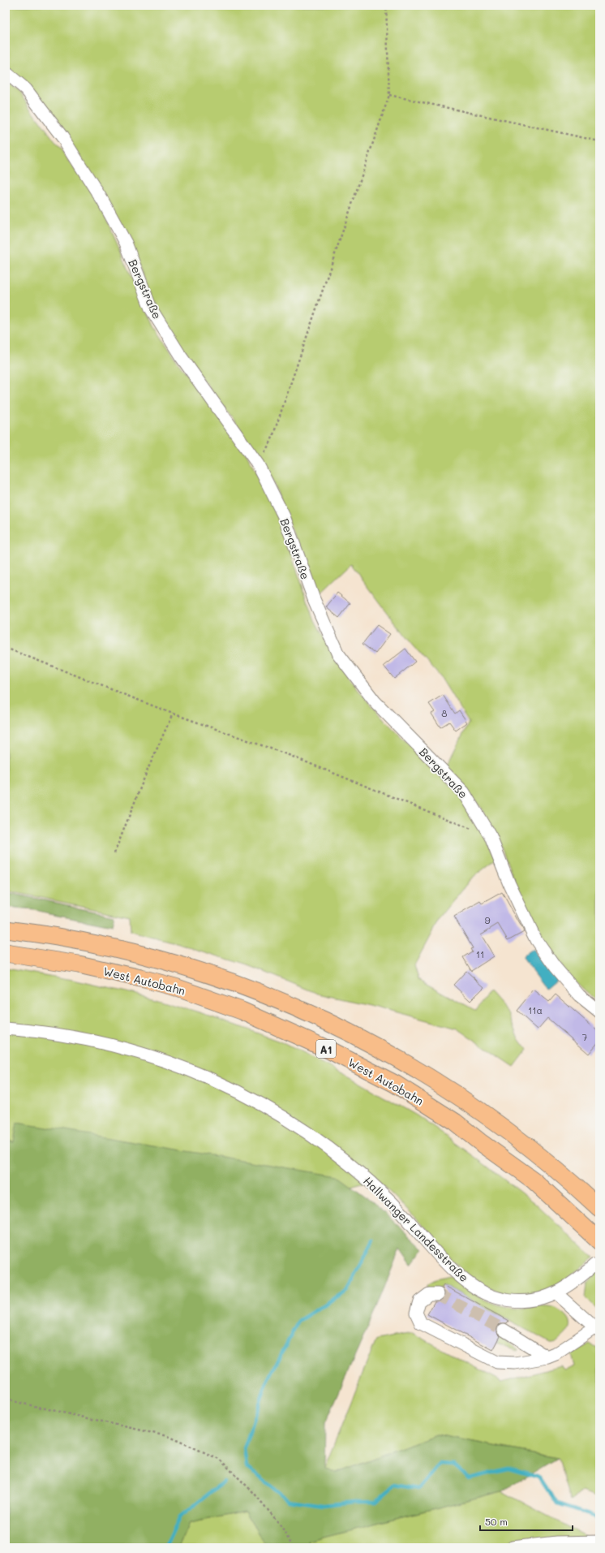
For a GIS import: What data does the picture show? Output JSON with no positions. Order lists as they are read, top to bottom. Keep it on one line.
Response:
{"streets":{"highway":["West Autobahn","A1"],"street":["Bergstraße","Hallwanger Landesstraße"]},"house_numbers":["8","9","11","11a","7"],"scale_bar":"50 m"}
